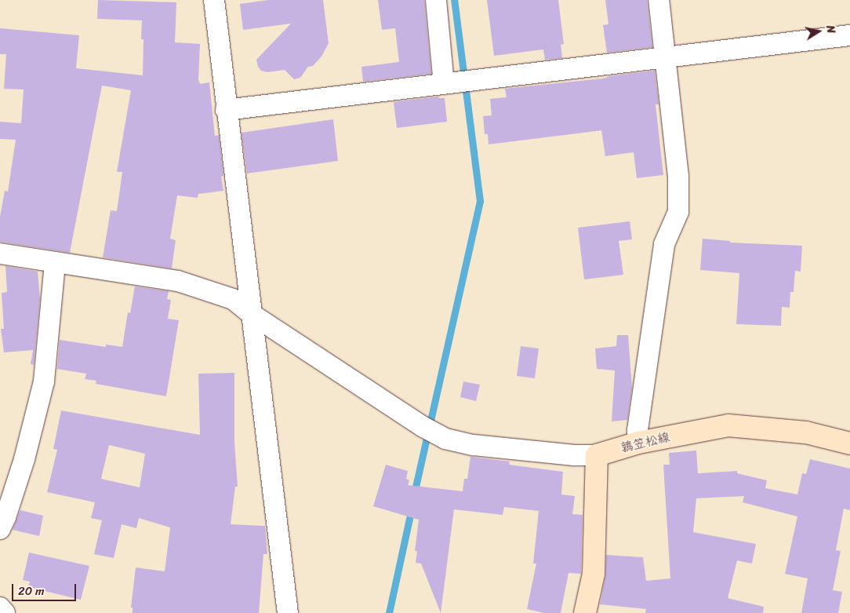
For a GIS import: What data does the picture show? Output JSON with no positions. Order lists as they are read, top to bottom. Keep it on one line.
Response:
{"streets":{"main road":["鶉笠松線"]},"scale_bar":"20 m","north":"right"}
